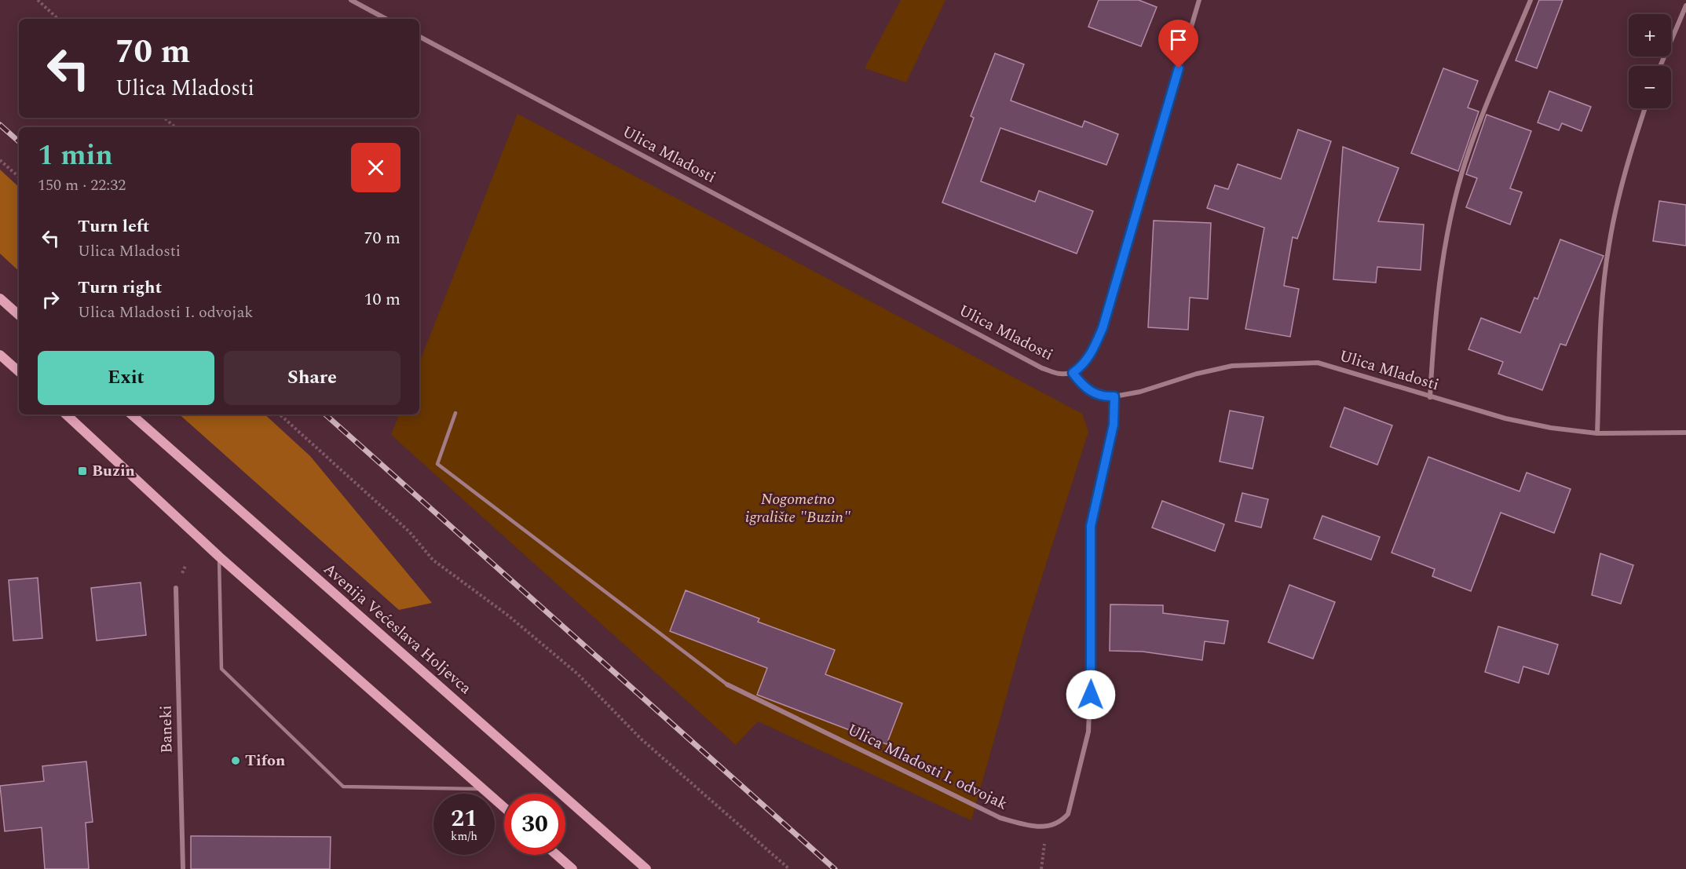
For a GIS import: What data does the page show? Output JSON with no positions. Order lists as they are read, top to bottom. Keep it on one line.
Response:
{"streets":{"main road":["Avenija Većeslava Holjevca"],"street":["Ulica Mladosti","Baneki","Ulica Mladosti I. odvojak"]},"parks":["Nogometno igralište \"Buzin\""],"places":{"transit":["Buzin"],"other":["Tifon"]},"page":{"map_buttons":["+","−"],"turn":["70 m","Ulica Mladosti"],"heading":["1 min","150 m · 22:32"],"list":[{"name":"Turn left","note":"Ulica Mladosti","value":"70 m"},{"name":"Turn right","note":"Ulica Mladosti I. odvojak","value":"10 m"}],"buttons":["Exit","Share"],"speed":"21 km/h","limit":"30"}}
